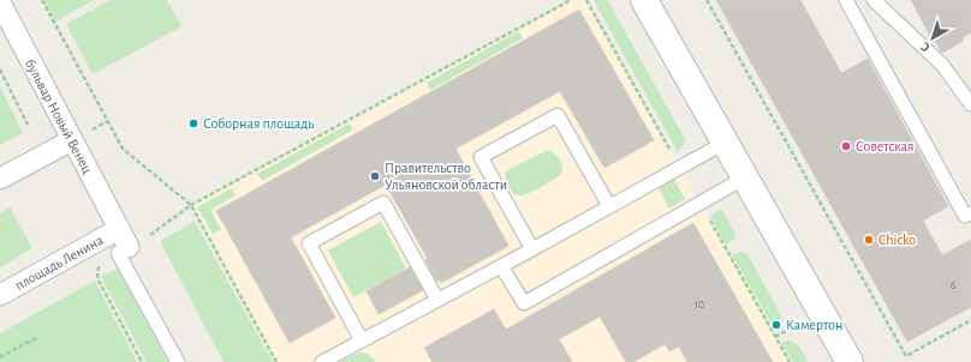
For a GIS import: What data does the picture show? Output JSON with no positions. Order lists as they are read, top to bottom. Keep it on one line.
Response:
{"streets":{"street":["бульвар Новый Венец","площадь Ленина"]},"crossings":[["бульвар Новый Венец","площадь Ленина"]],"places":["Соборная площадь","Советская","Правительство Ульяновской области","Chicko","Камертон"],"house_numbers":["6","10"],"north":"bottom left"}
